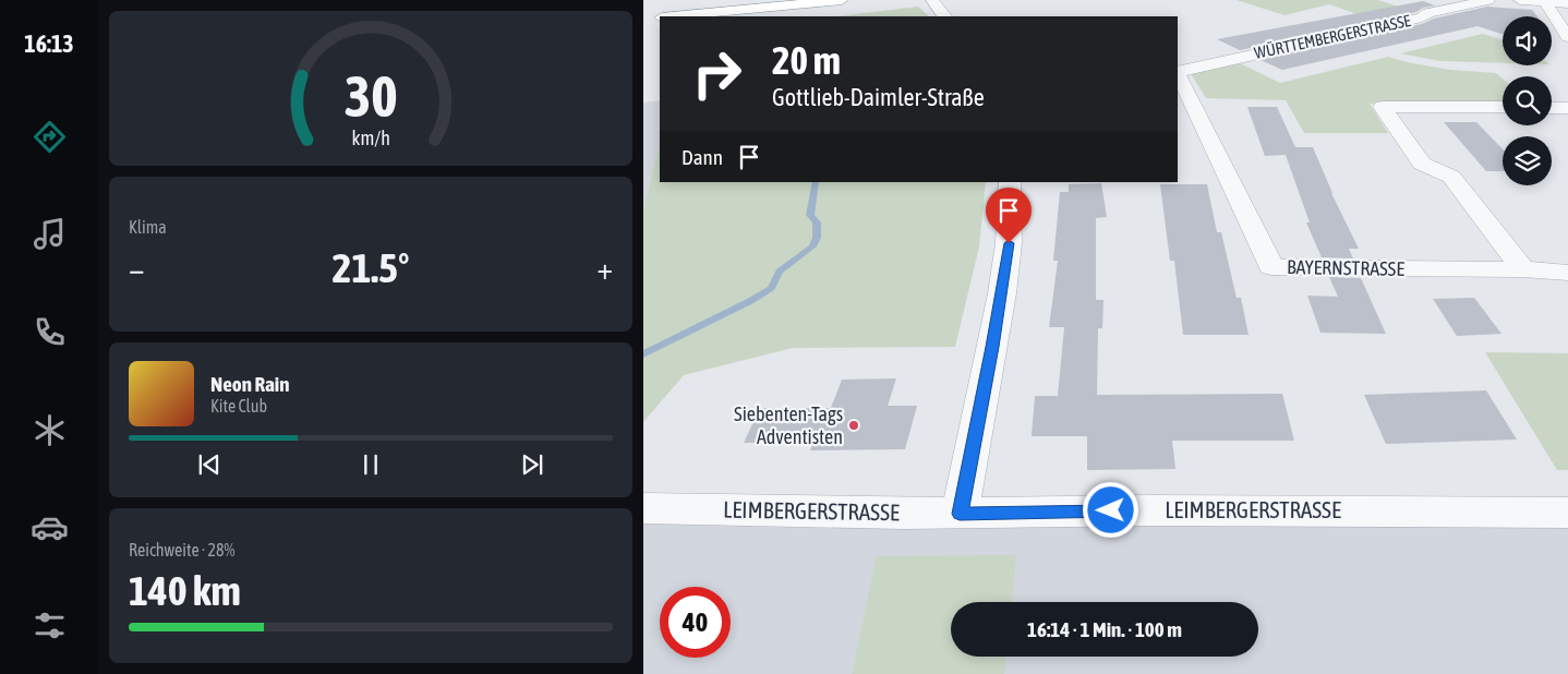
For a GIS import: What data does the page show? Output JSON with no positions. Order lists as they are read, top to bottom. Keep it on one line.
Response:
{"streets":{"street":["WÜRTTEMBERGERSTRASSE","BAYERNSTRASSE","LEIMBERGERSTRASSE"]},"places":["Siebenten-Tags Adventisten"],"page":{"tabs":"16:13","turn":["20 m","Gottlieb-Daimler-Straße"],"then":"Dann","tile":["Klima",["Reichweite · 28%","140 km"]],"heat":["−","21.5°","+"],"song":["Neon Rain","Kite Club"],"limit":"40","trip":"16:14 · 1 Min. · 100 m","gauge":["30","km/h"]}}
